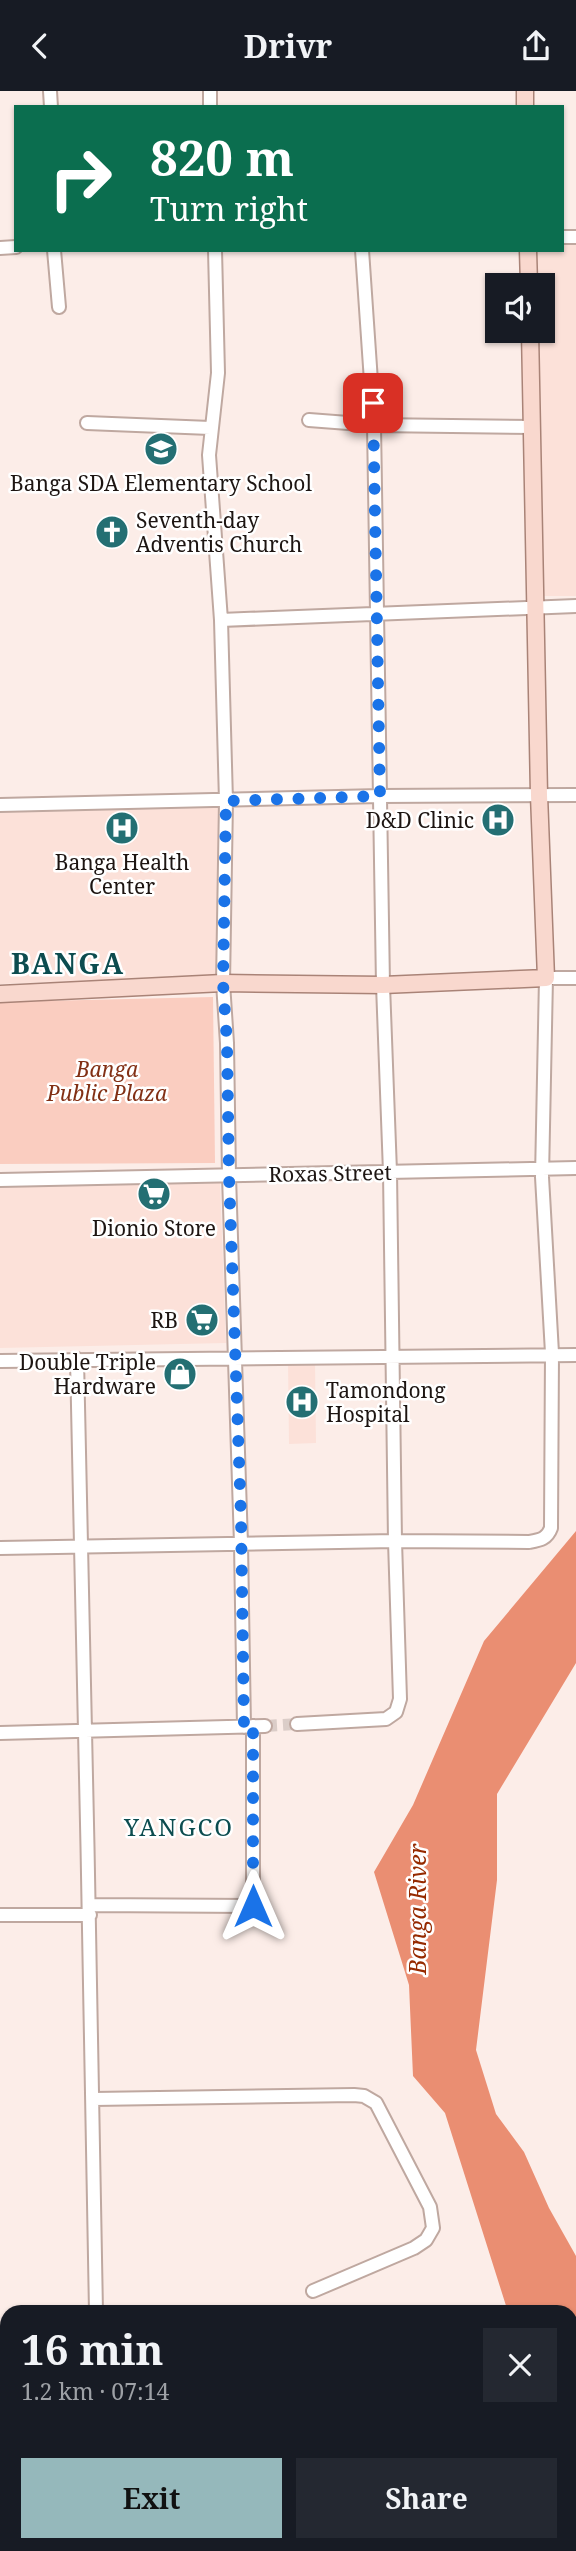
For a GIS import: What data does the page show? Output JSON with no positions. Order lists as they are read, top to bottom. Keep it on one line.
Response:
{"streets":{"street":["Roxas Street"]},"districts":["BANGA","YANGCO"],"water":["Banga River"],"parks":["Banga Public Plaza"],"places":{"school or university":["Banga SDA Elementary School"],"church":["Seventh-day Adventis Church"],"hospital":["D&D Clinic","Banga Health Center","Tamondong Hospital"],"supermarket":["Dionio Store","RB"],"shop":["Double Triple Hardware"]},"page":{"header":"Drivr","turn":["820 m","Turn right"],"heading":["16 min","1.2 km · 07:14"],"buttons":["Exit","Share"]}}
